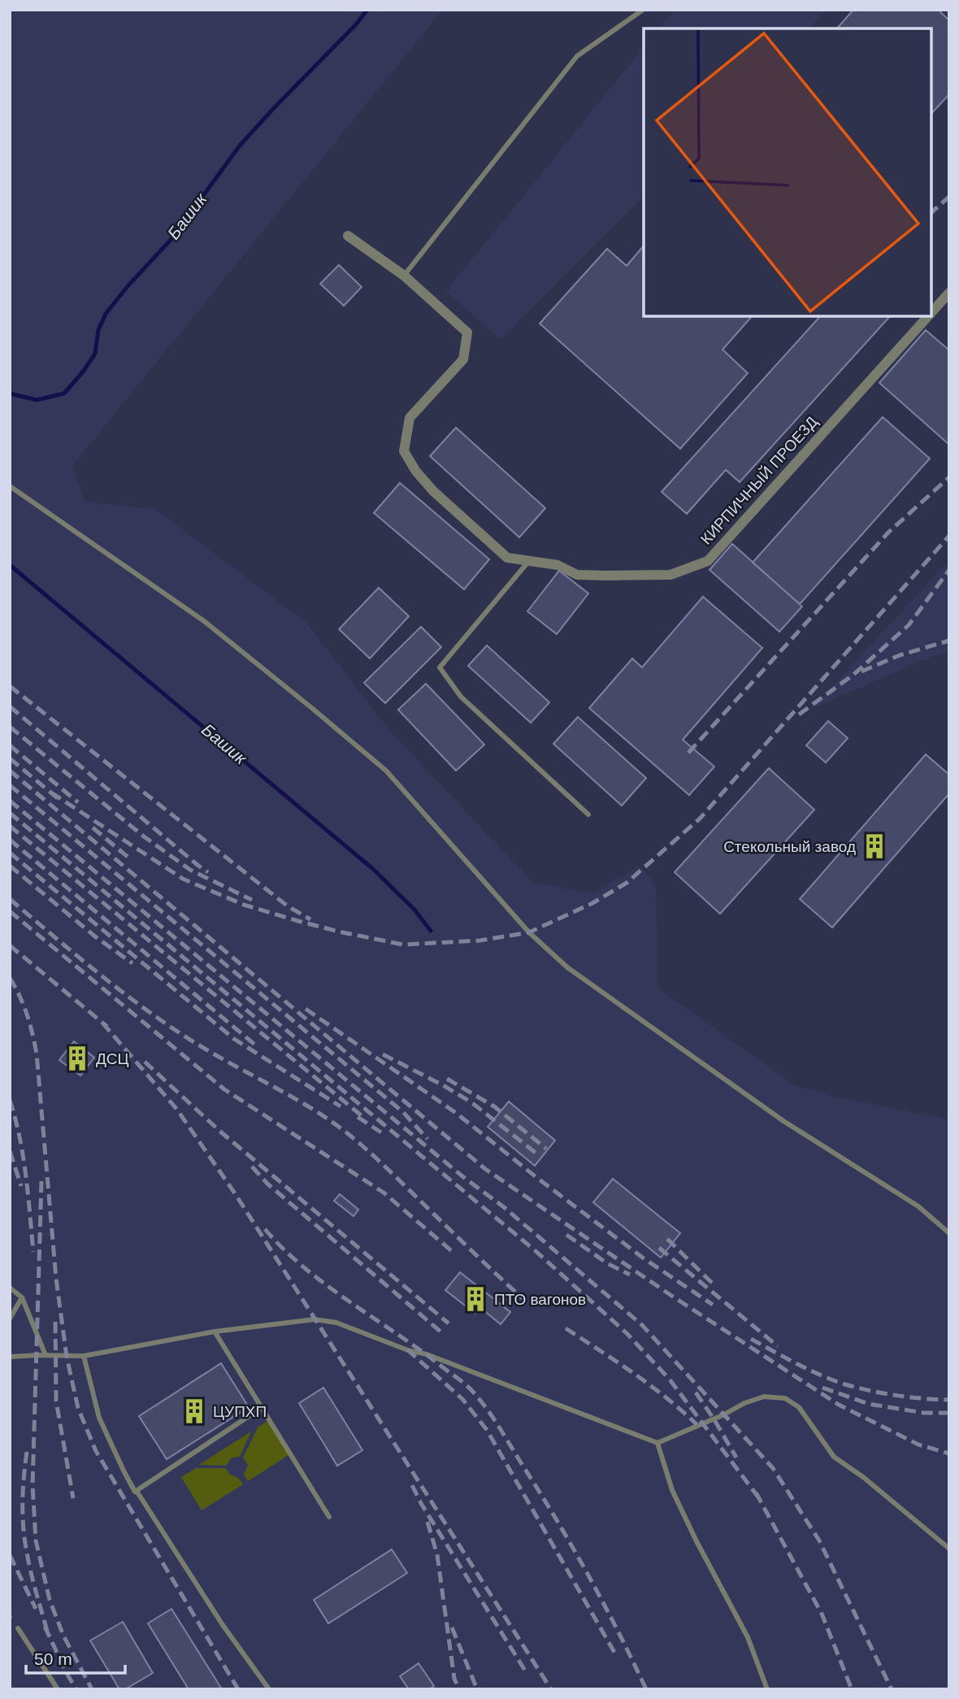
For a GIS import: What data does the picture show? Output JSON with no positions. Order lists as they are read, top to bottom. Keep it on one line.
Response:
{"streets":{"street":["КИРПИЧНЫЙ ПРОЕЗД"]},"water":["Башик"],"places":{"building":["Стекольный завод","ДСЦ","ПТО вагонов","ЦУПХП"]},"scale_bar":"50 m"}
